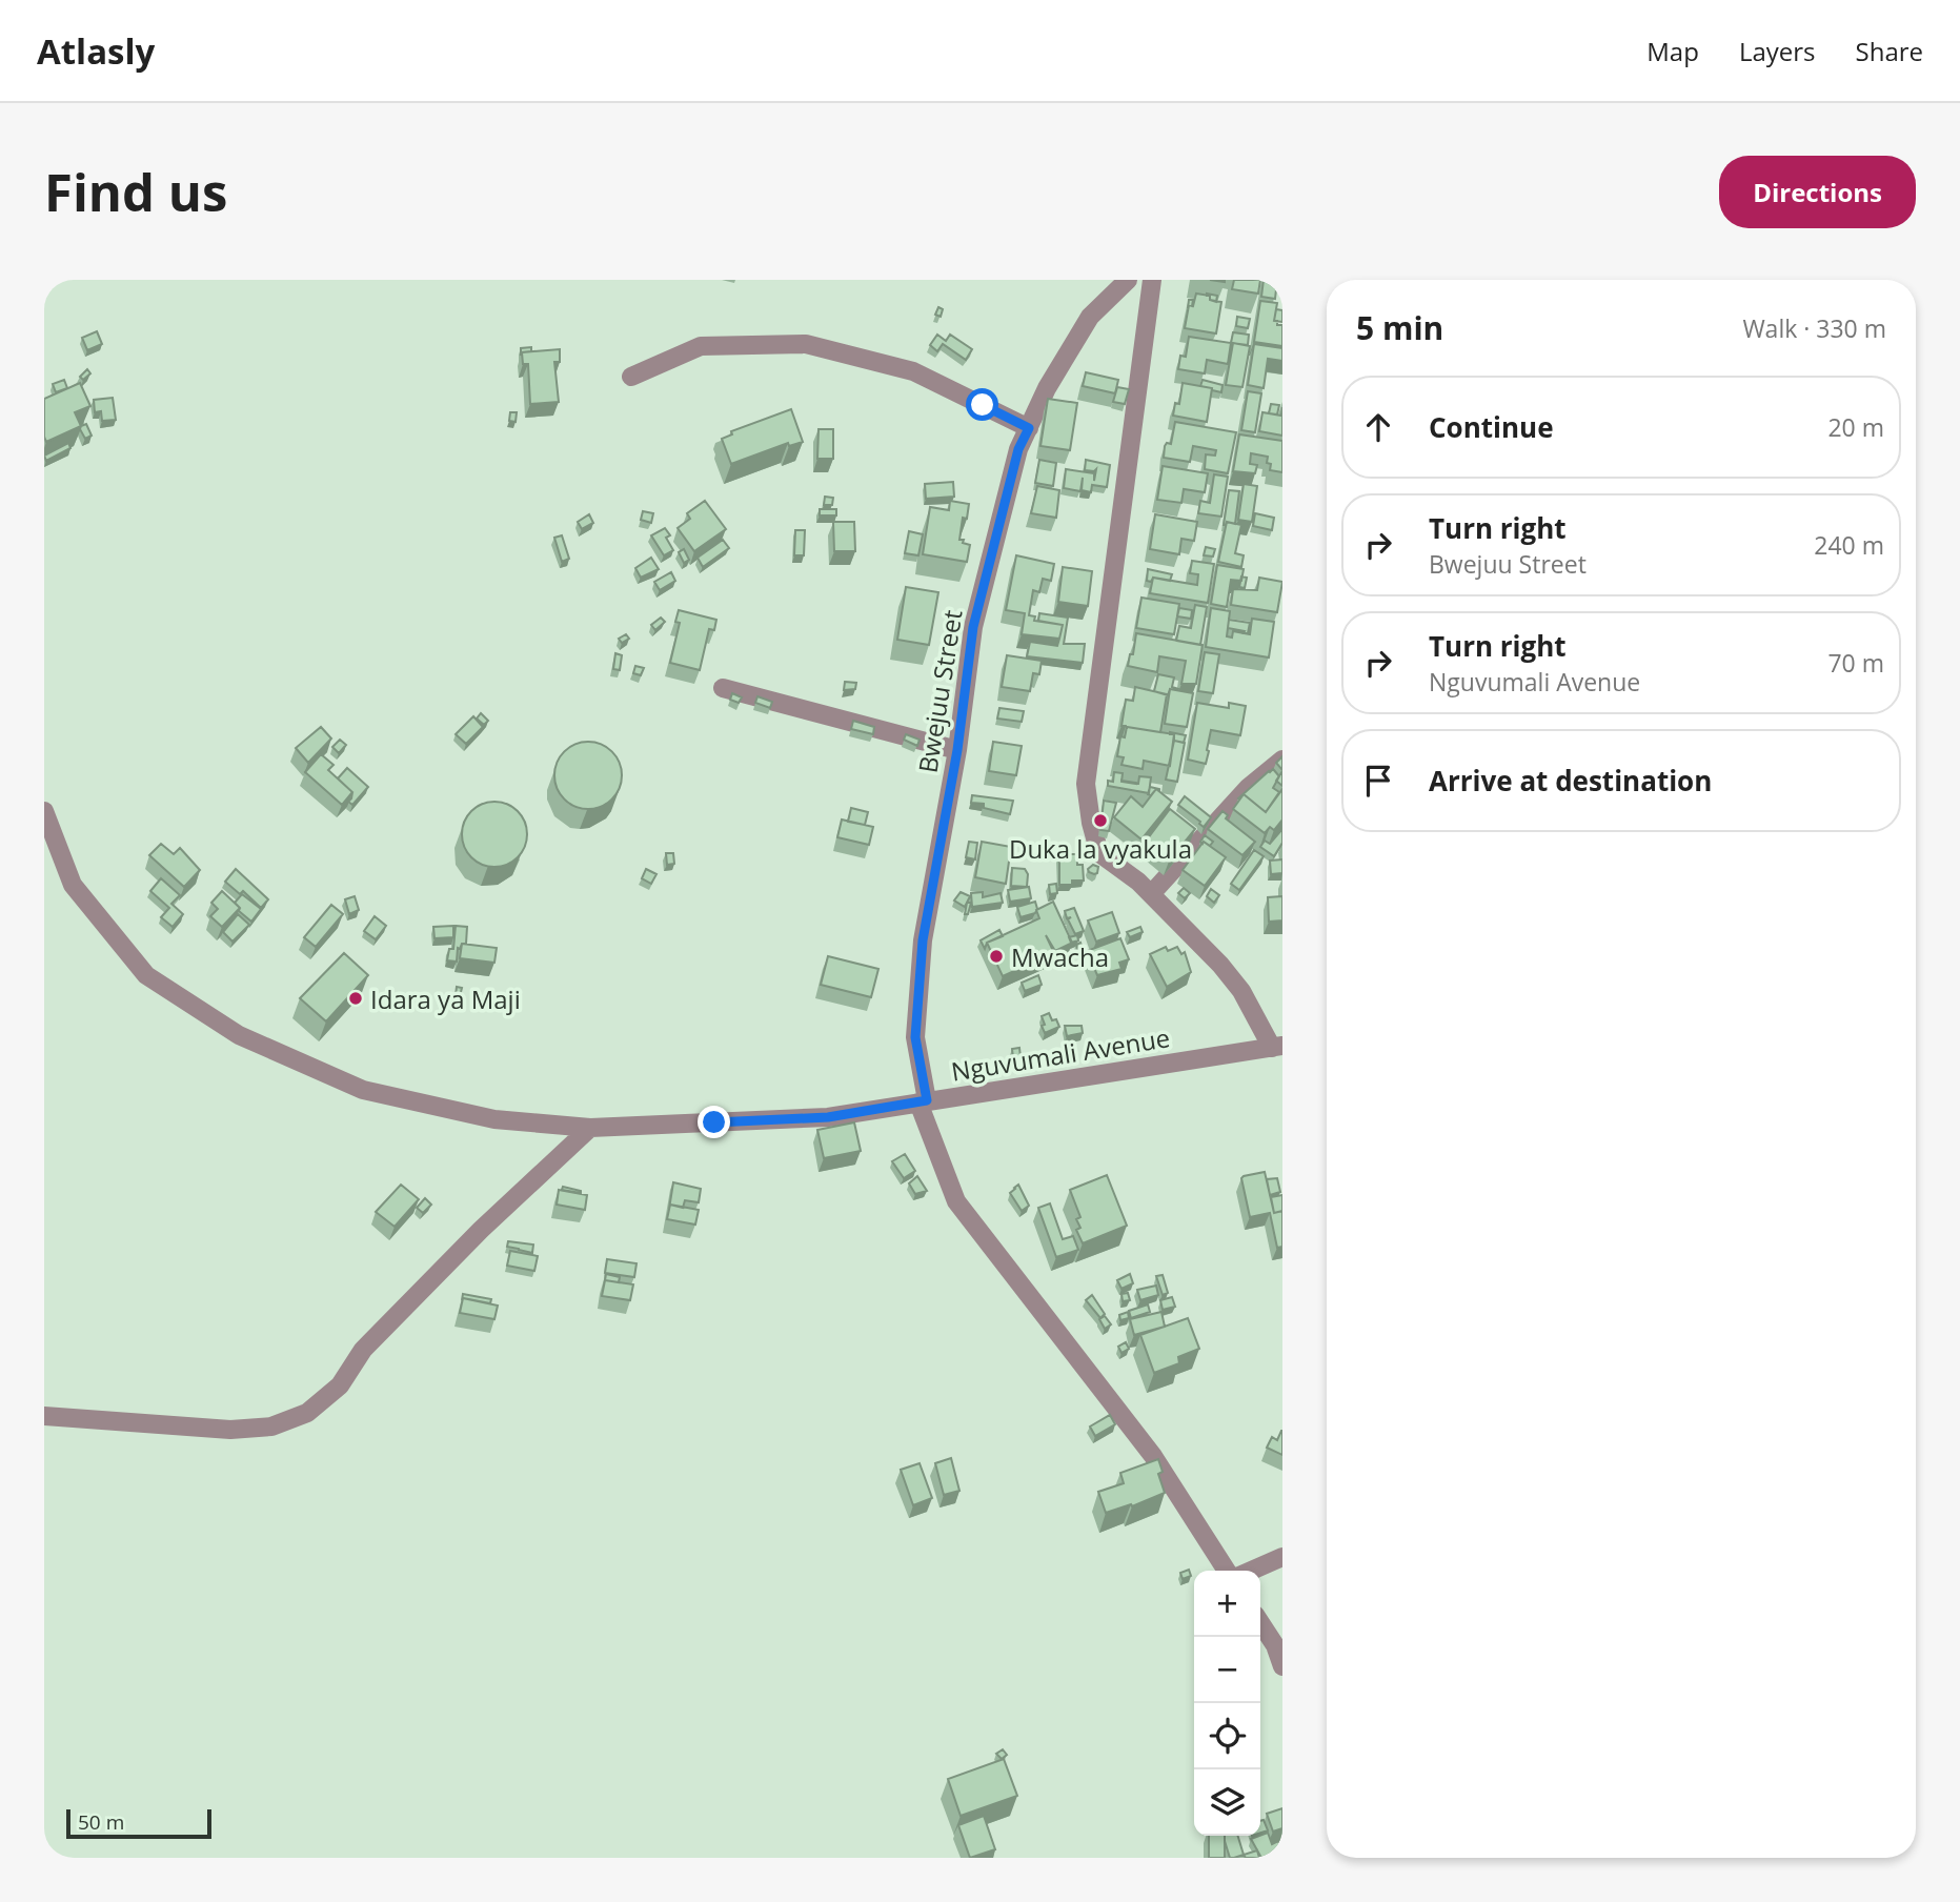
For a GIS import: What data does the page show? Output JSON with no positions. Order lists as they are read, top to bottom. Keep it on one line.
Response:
{"streets":{"street":["Bwejuu Street","Nguvumali Avenue"]},"crossings":[["Bwejuu Street","Nguvumali Avenue"]],"places":["Duka la vyakula","Mwacha","Idara ya Maji"],"scale_bar":"50 m","page":{"header":"Atlasly","nav":["Map","Layers","Share"],"buttons":"Directions","title":"Find us","heading":["5 min","Walk · 330 m"],"list":[["Continue","20 m"],["Turn right","Bwejuu Street","240 m"],["Turn right","Nguvumali Avenue","70 m"],"Arrive at destination"],"map_buttons":["+","−"],"scale":"50 m"}}
